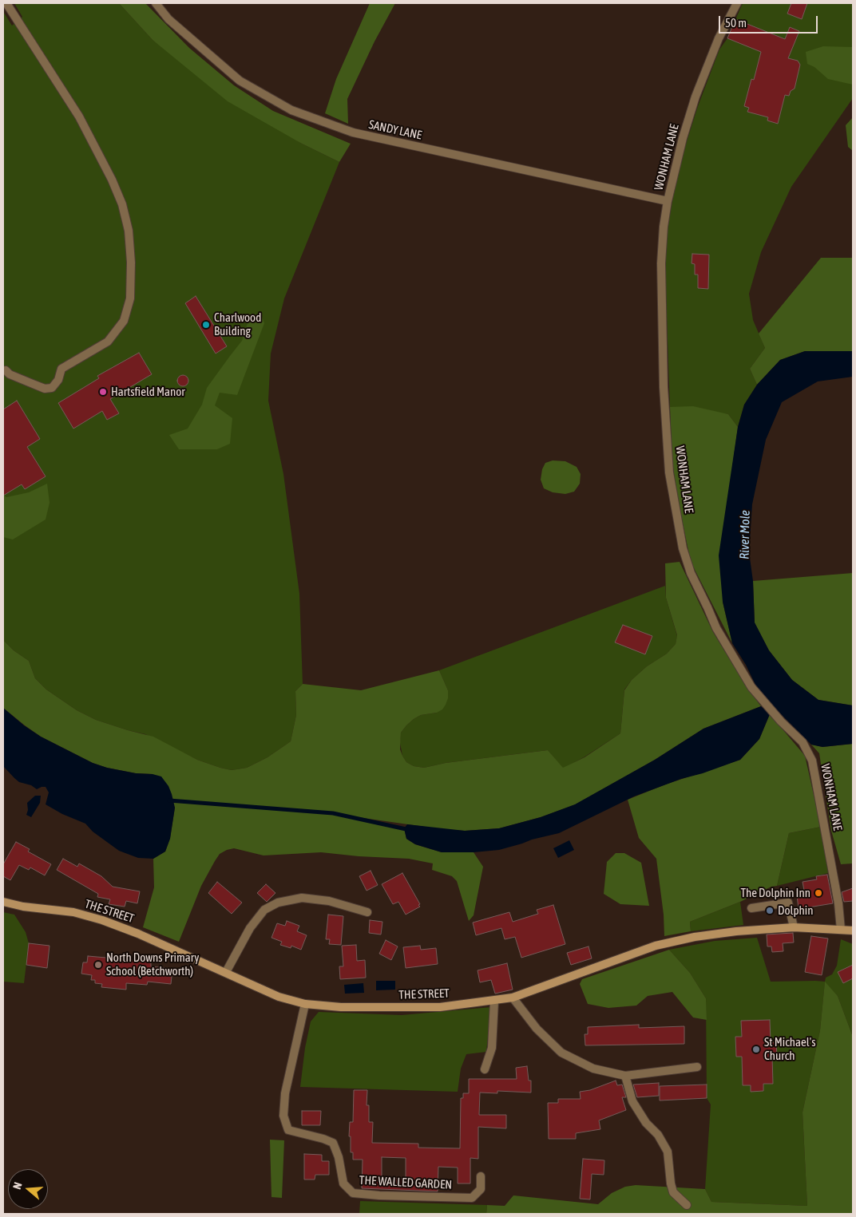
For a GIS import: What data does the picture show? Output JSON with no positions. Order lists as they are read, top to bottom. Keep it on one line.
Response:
{"streets":{"street":["SANDY LANE","WONHAM LANE","THE STREET","THE WALLED GARDEN"]},"crossings":[["SANDY LANE","WONHAM LANE"],["WONHAM LANE","THE STREET"],["THE STREET","THE WALLED GARDEN"]],"water":["River Mole"],"places":["Charlwood Building","Hartsfield Manor","The Dolphin Inn","Dolphin","North Downs Primary School (Betchworth)","St Michael's Church"],"scale_bar":"50 m","north":"left"}
